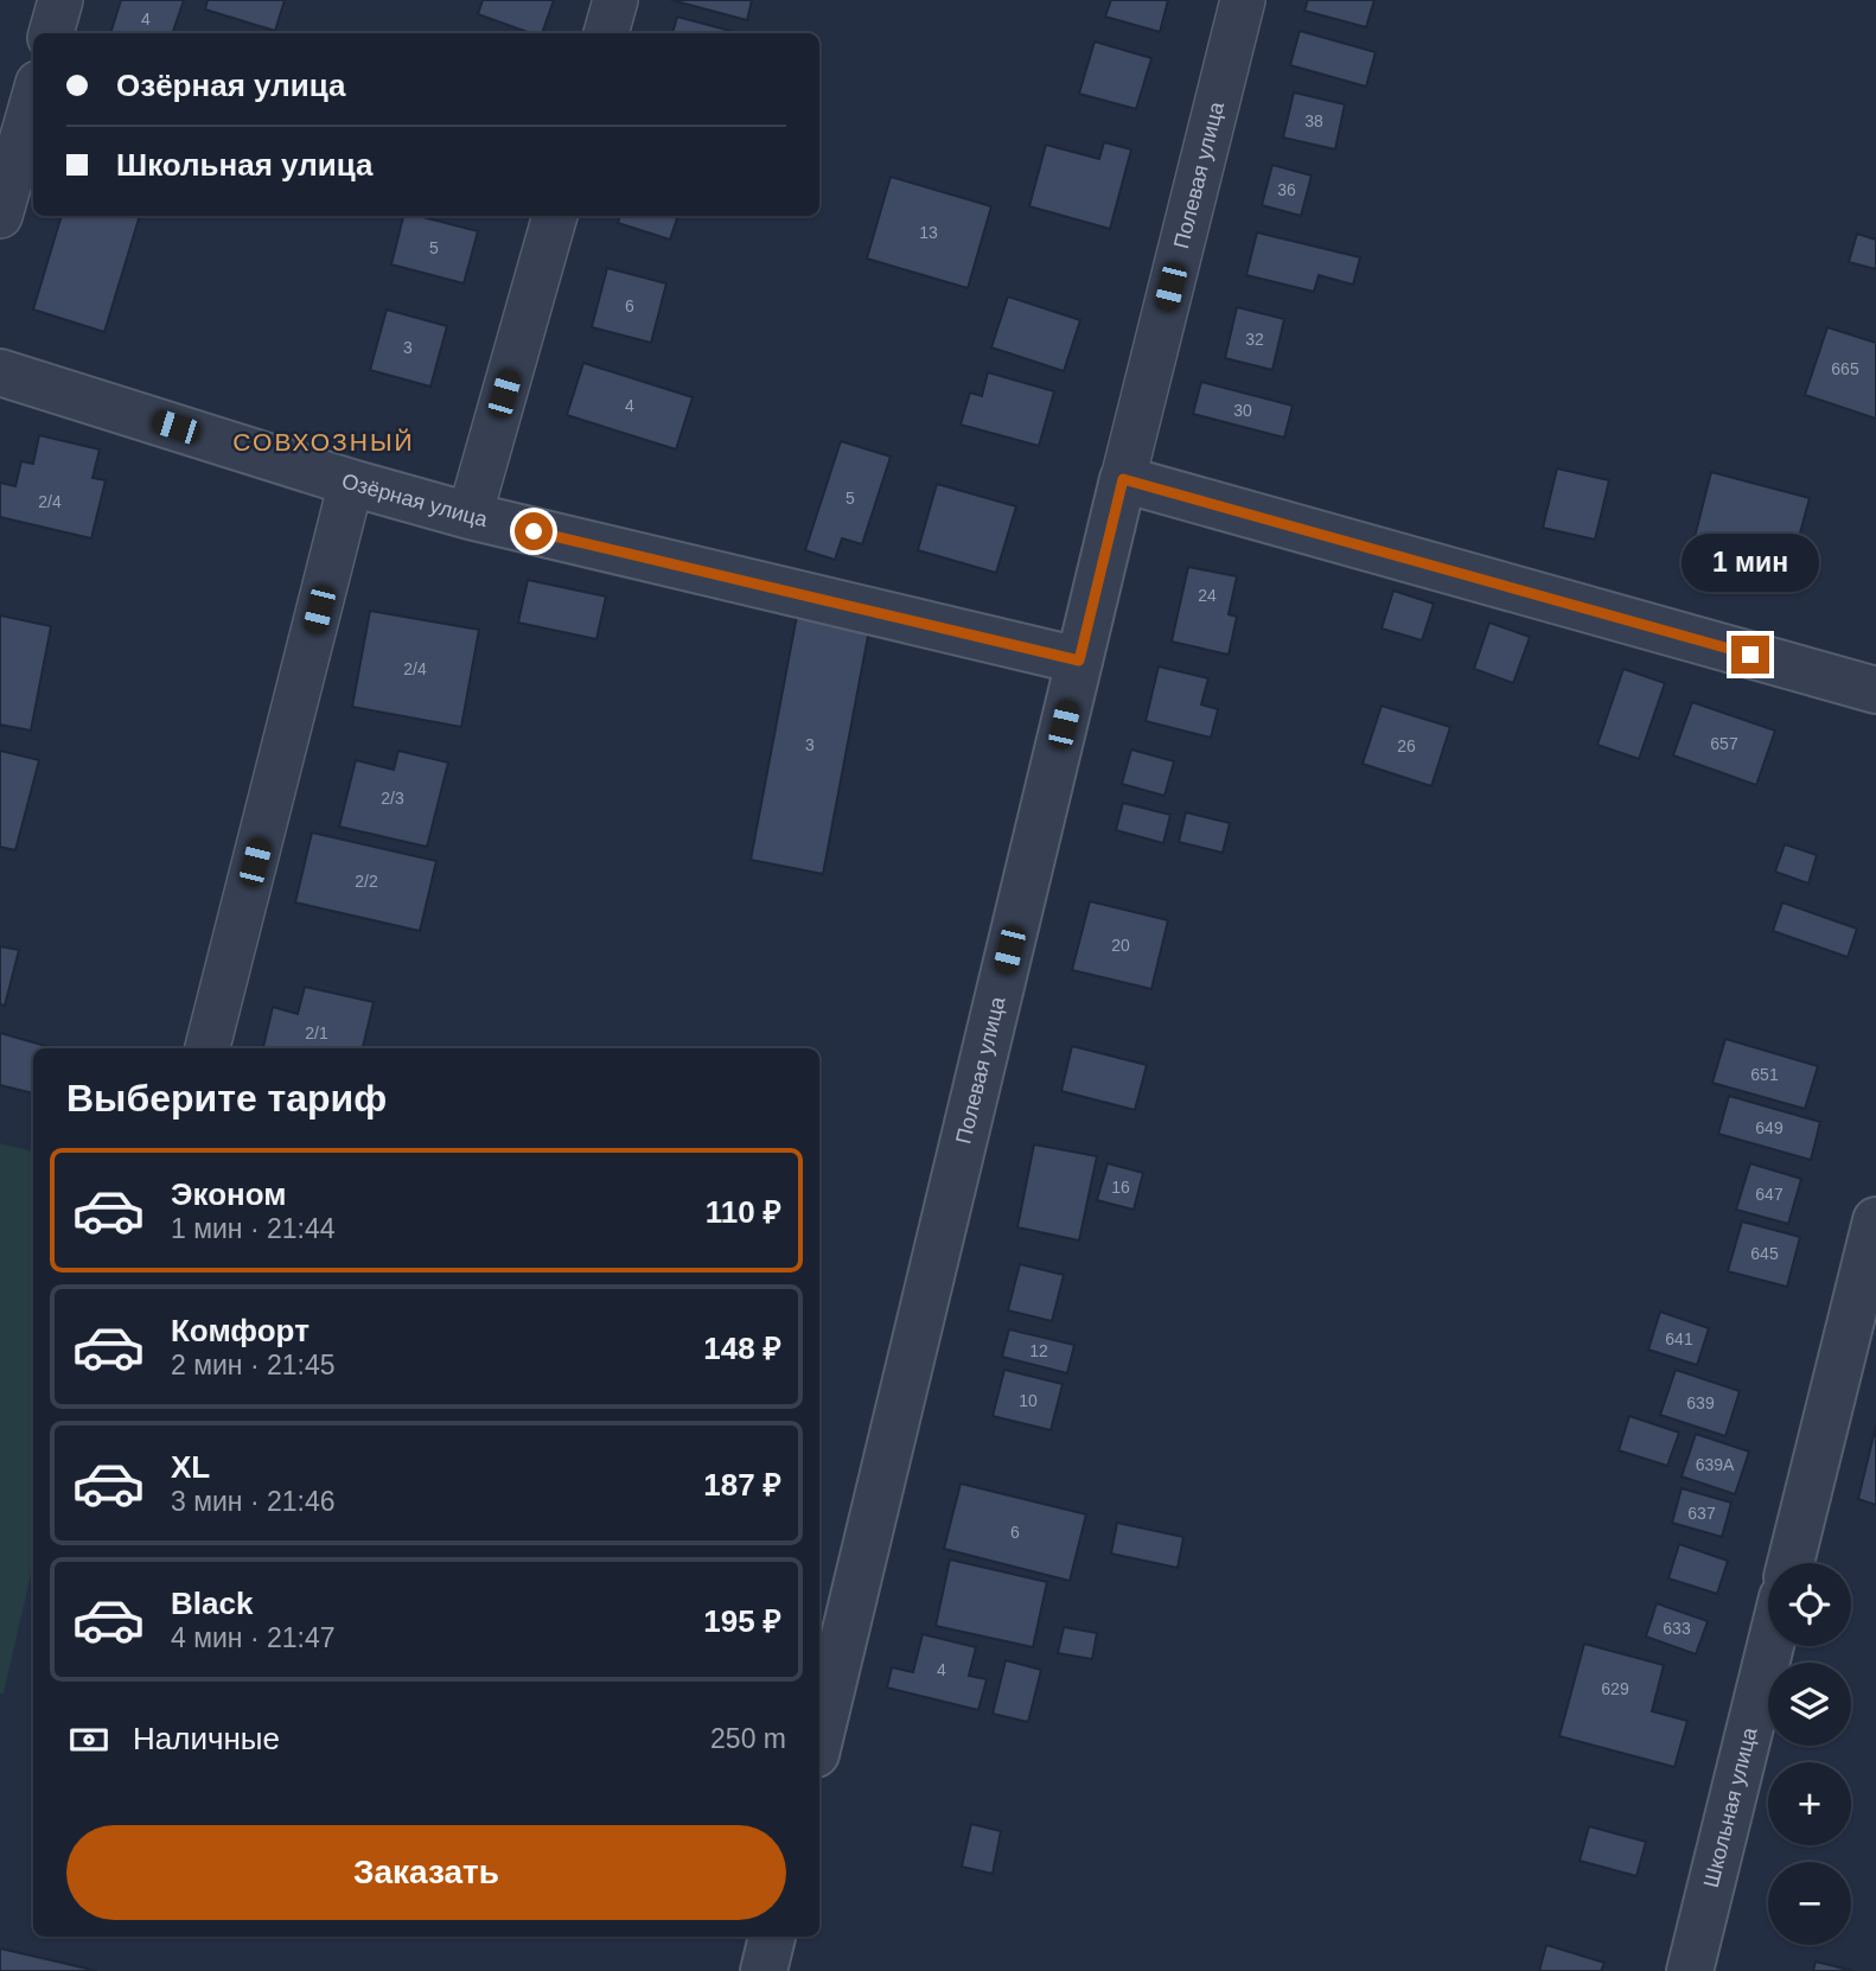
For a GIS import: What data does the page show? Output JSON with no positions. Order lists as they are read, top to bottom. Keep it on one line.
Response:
{"streets":{"street":["Полевая улица","Озёрная улица","Школьная улица"]},"crossings":[["Полевая улица","Озёрная улица"]],"districts":["СОВХОЗНЫЙ"],"house_numbers":["4","38","36","13","5","6","32","3","665","4","30","5","2/4","24","2/4","657","3","26","2/3","2/2","20","2/1","651","649","16","647","645","641","12","10","639","639А","637","6","633","4","629"],"page":{"banner":["Озёрная улица","Школьная улица"],"bubble":"1 мин","heading":"Выберите тариф","list":[{"name":"Эконом","note":"1 мин · 21:44","value":"110 ₽"},{"name":"Комфорт","note":"2 мин · 21:45","value":"148 ₽"},{"name":"XL","note":"3 мин · 21:46","value":"187 ₽"},{"name":"Black","note":"4 мин · 21:47","value":"195 ₽"}],"map_buttons":["+","−"],"pay":["Наличные","250 m"],"buttons":"Заказать"}}
